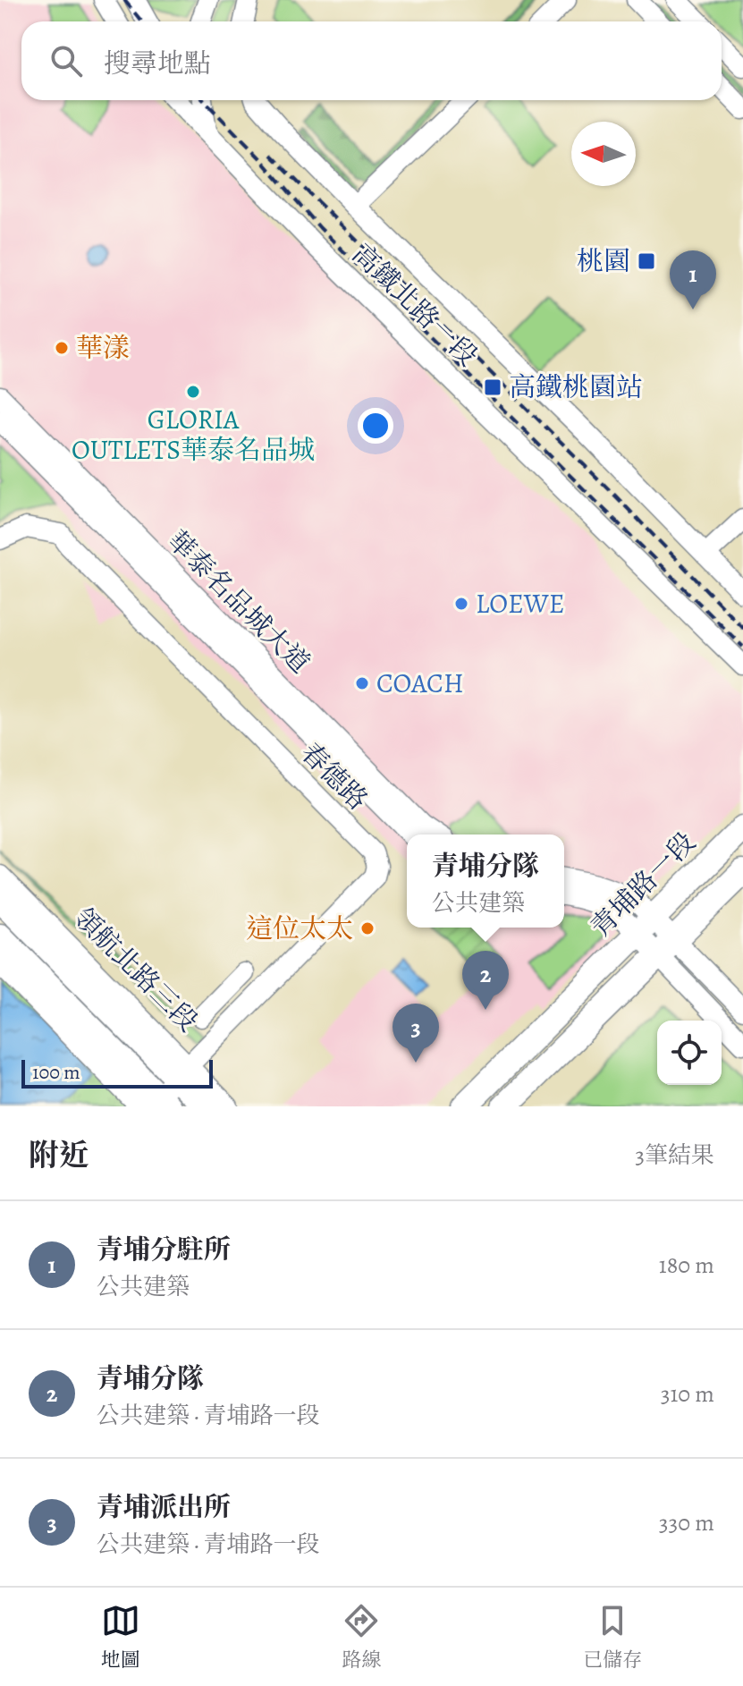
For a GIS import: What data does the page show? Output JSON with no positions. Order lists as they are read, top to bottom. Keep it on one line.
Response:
{"streets":{"main road":["青埔路一段","領航北路三段"],"street":["高鐵北路一段","華泰名品城大道","春德路"]},"crossings":[["春德路","領航北路三段"]],"places":{"transit":["桃園","高鐵桃園站"],"other":["華漾","GLORIA OUTLETS華泰名品城","LOEWE","COACH","這位太太"]},"scale_bar":"100 m","north":"left","page":{"search":"搜尋地點","pins":["1","2","3"],"popup":["青埔分隊","公共建築"],"scale":"100 m","heading":["附近","3筆結果"],"list":[{"mark":"1","name":"青埔分駐所","note":"公共建築","value":"180 m"},{"mark":"2","name":"青埔分隊","note":"公共建築 · 青埔路一段","value":"310 m"},{"mark":"3","name":"青埔派出所","note":"公共建築 · 青埔路一段","value":"330 m"}],"nav":["地圖","路線","已儲存"]}}
